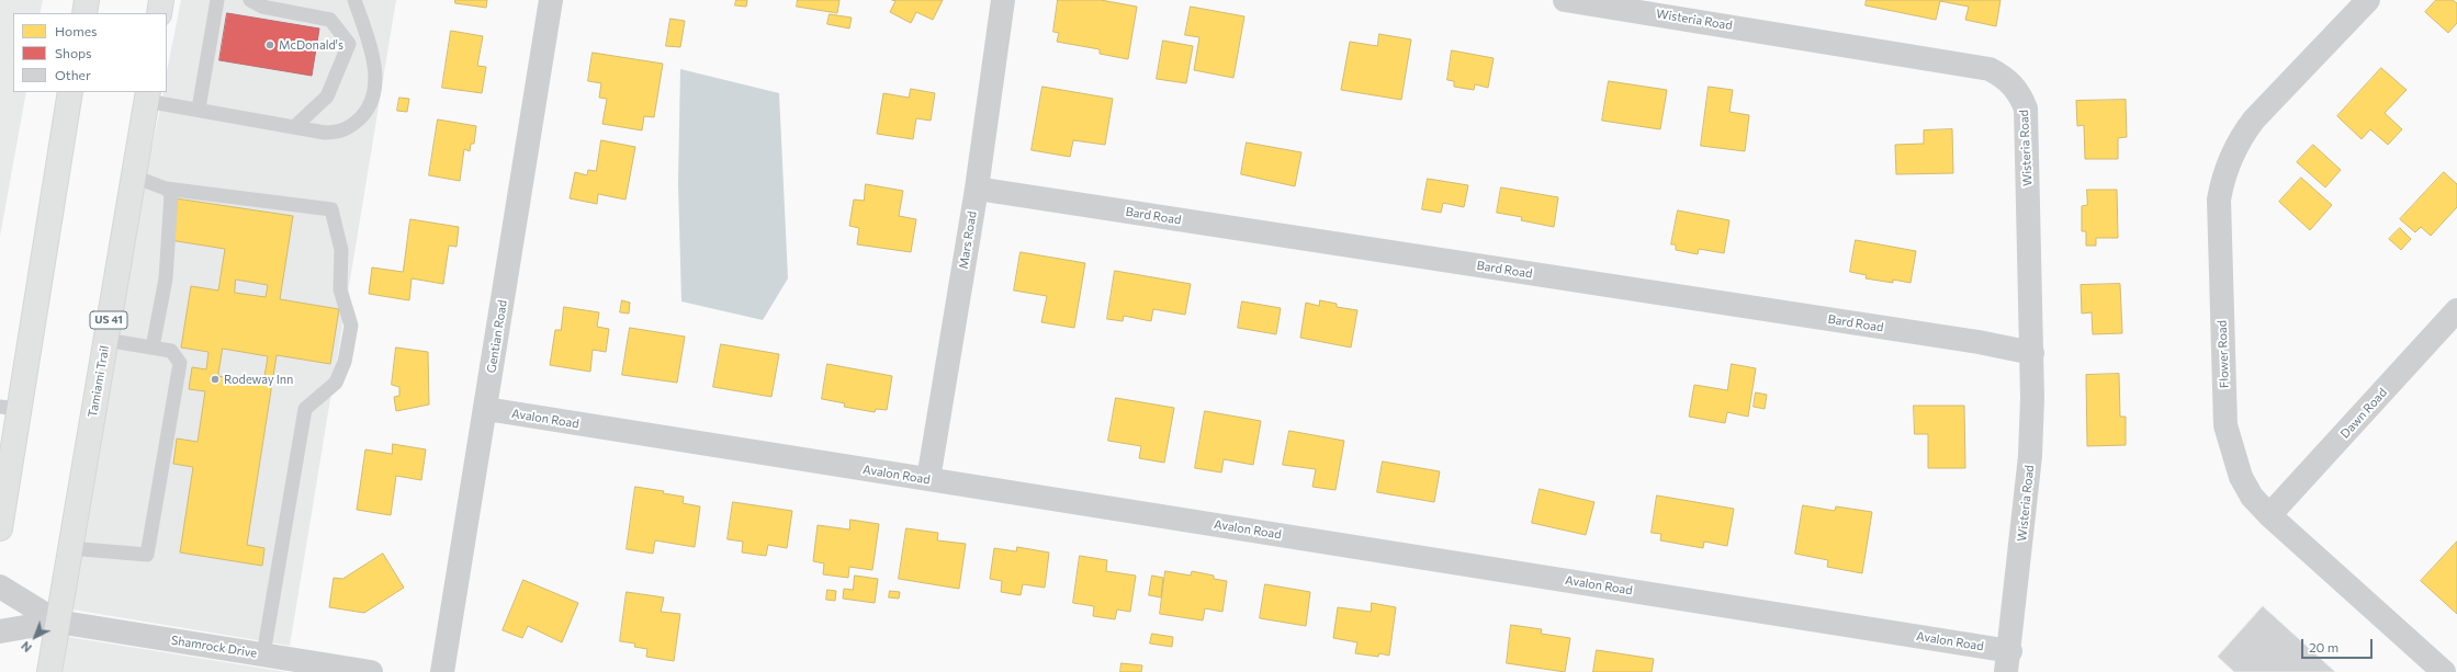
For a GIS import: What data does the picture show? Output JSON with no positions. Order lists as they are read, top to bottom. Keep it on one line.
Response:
{"streets":{"main road":["US 41","Tamiami Trail"],"street":["Wisteria Road","Bard Road","Mars Road","Gentian Road","Flower Road","Dawn Road","Avalon Road","Shamrock Drive"]},"crossings":[["Wisteria Road","Bard Road"],["Wisteria Road","Avalon Road"],["Bard Road","Mars Road"],["Mars Road","Avalon Road"],["Gentian Road","Avalon Road"],["Flower Road","Dawn Road"],["Tamiami Trail","Shamrock Drive"]],"places":["McDonald's","Rodeway Inn"],"legend":["Homes","Shops","Other"],"scale_bar":"20 m","north":"bottom left"}
